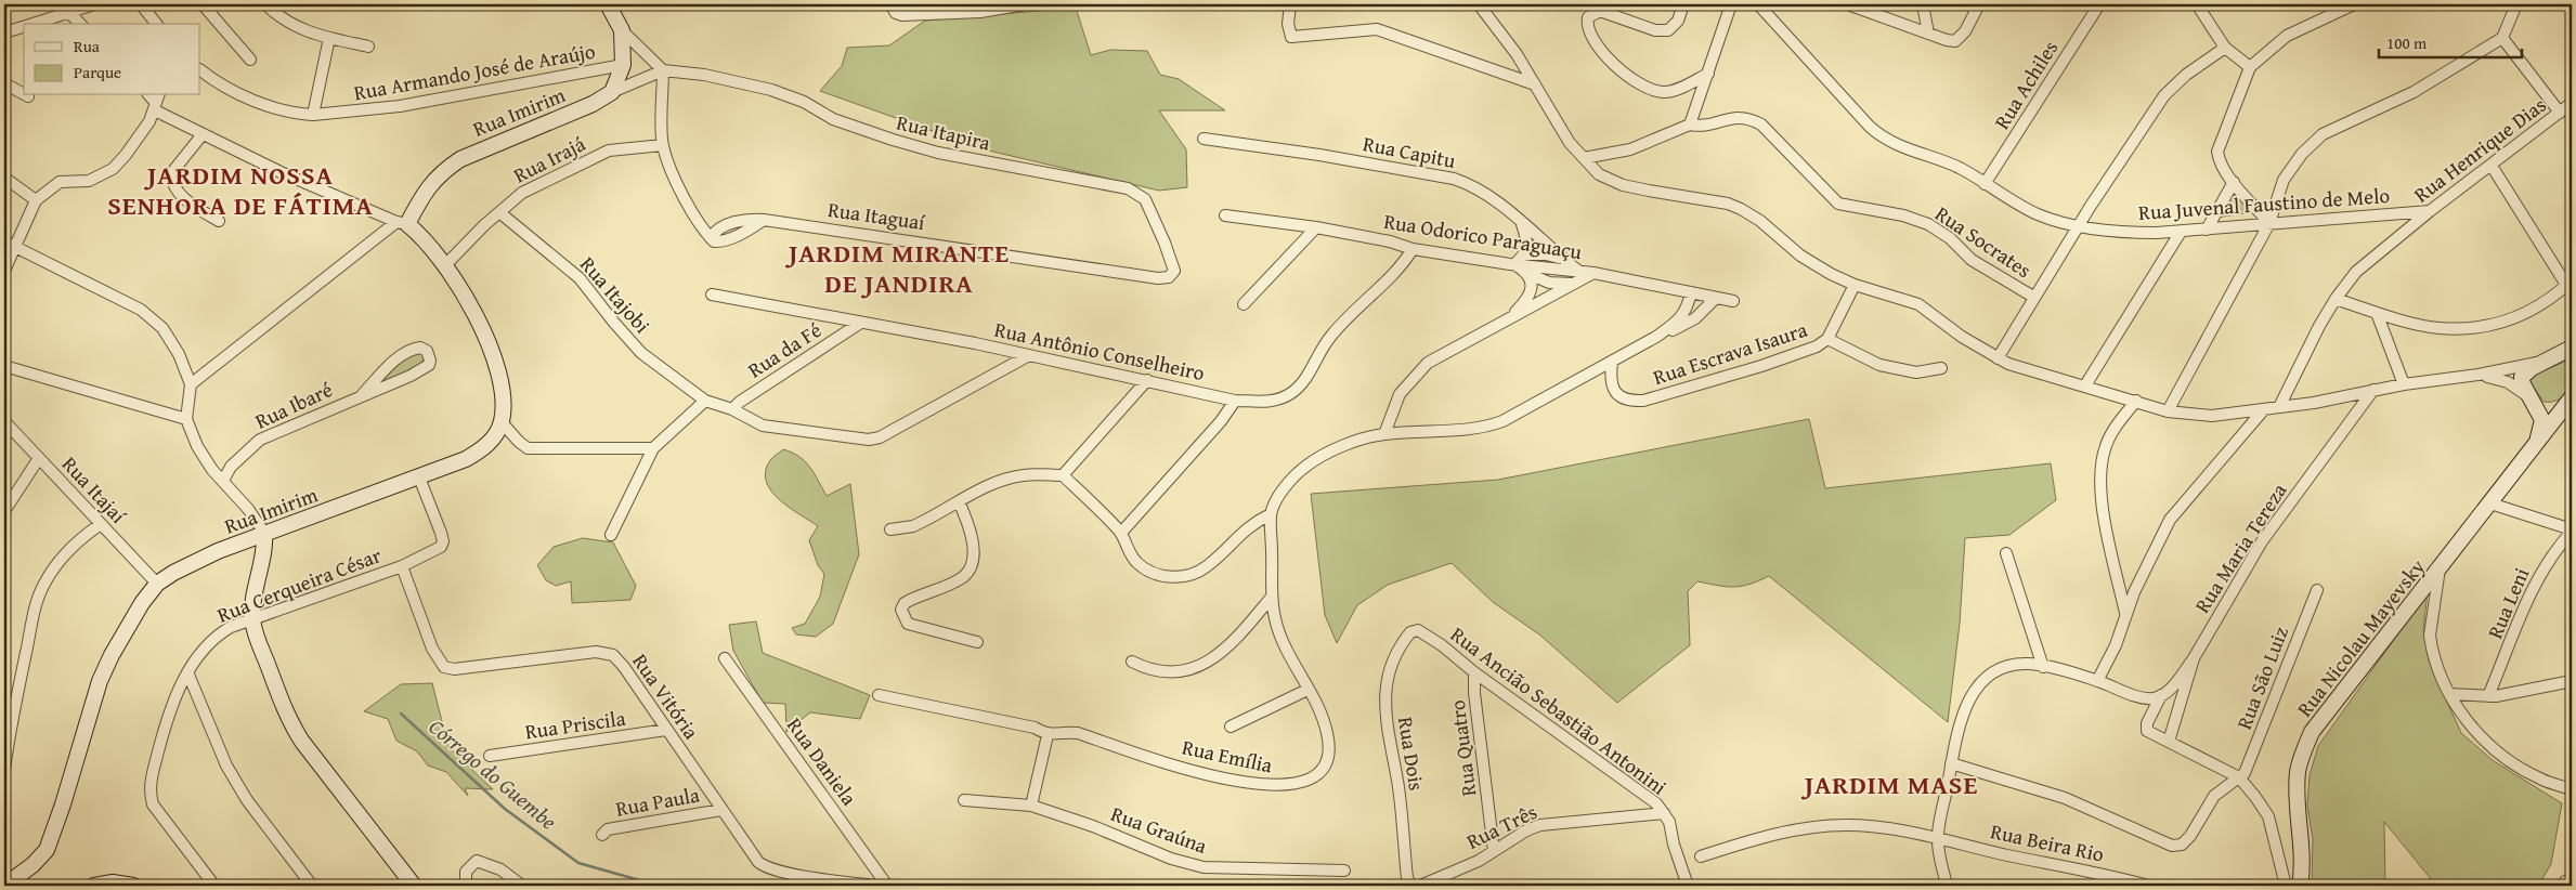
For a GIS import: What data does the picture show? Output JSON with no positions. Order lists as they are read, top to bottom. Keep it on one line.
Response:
{"streets":{"street":["Rua Armando José de Araújo","Rua Achiles","Rua Imirim","Rua Itapira","Rua Henrique Dias","Rua Capitu","Rua Irajá","Rua Juvenal Faustino de Melo","Rua Itaguaí","Rua Odorico Paraguaçu","Rua Socrates","Rua Itajobi","Rua da Fé","Rua Antônio Conselheiro","Rua Escrava Isaura","Rua Ibaré","Rua Itajaí","Rua Maria Tereza","Rua Cerqueira César","Rua Leni","Rua Nicolau Mayevsky","Rua São Luiz","Rua Vitória","Rua Ancião Sebastião Antonini","Rua Priscila","Rua Quatro","Rua Dois","Rua Emília","Rua Daniela","Rua Paula","Rua Três","Rua Graúna","Rua Beira Rio"]},"crossings":[["Rua Achiles","Rua Juvenal Faustino de Melo"],["Rua Imirim","Rua Itapira"],["Rua Imirim","Rua Itajaí"],["Rua Imirim","Rua Cerqueira César"],["Rua Itapira","Rua Itaguaí"],["Rua Henrique Dias","Rua Juvenal Faustino de Melo"],["Rua Capitu","Rua Odorico Paraguaçu"],["Rua Irajá","Rua Itaguaí"],["Rua Irajá","Rua Itajobi"],["Rua Odorico Paraguaçu","Rua Antônio Conselheiro"],["Rua Itajobi","Rua da Fé"],["Rua Itajobi","Rua Antônio Conselheiro"],["Rua da Fé","Rua Antônio Conselheiro"],["Rua Cerqueira César","Rua Vitória"],["Rua Vitória","Rua Priscila"],["Rua Vitória","Rua Paula"],["Rua Ancião Sebastião Antonini","Rua Quatro"],["Rua Ancião Sebastião Antonini","Rua Dois"],["Rua Ancião Sebastião Antonini","Rua Três"],["Rua Quatro","Rua Três"]],"districts":["JARDIM NOSSA SENHORA DE FÁTIMA","JARDIM MIRANTE DE JANDIRA","JARDIM MASE"],"water":["Córrego do Guembe"],"legend":["Rua","Parque"],"scale_bar":"100 m"}
